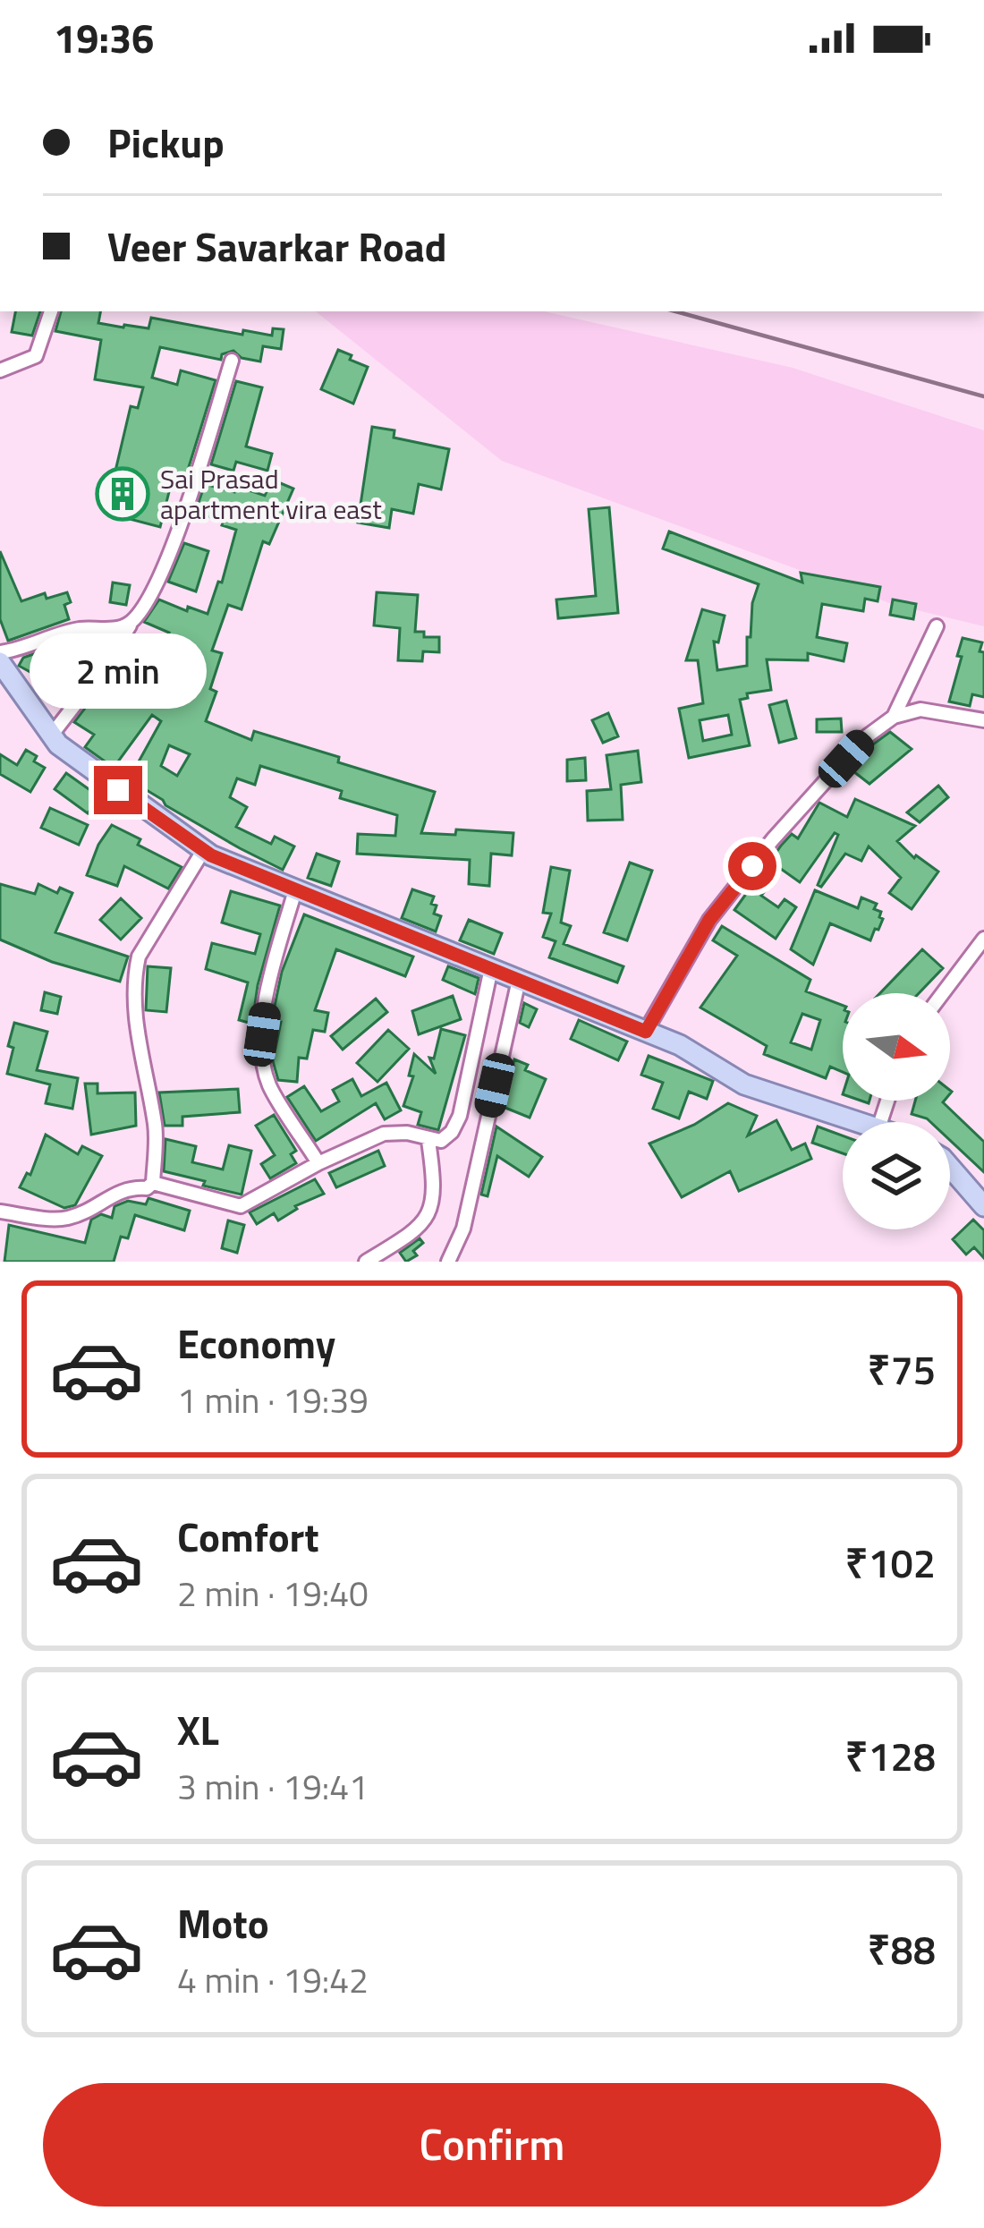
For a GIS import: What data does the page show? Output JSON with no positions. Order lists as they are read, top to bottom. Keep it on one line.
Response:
{"places":{"building":["Sai Prasad apartment vira east"]},"north":"right","page":{"status":"19:36","banner":["Pickup","Veer Savarkar Road"],"bubble":"2 min","list":[{"name":"Economy","note":"1 min · 19:39","value":"₹75"},{"name":"Comfort","note":"2 min · 19:40","value":"₹102"},{"name":"XL","note":"3 min · 19:41","value":"₹128"},{"name":"Moto","note":"4 min · 19:42","value":"₹88"}],"buttons":"Confirm"}}
